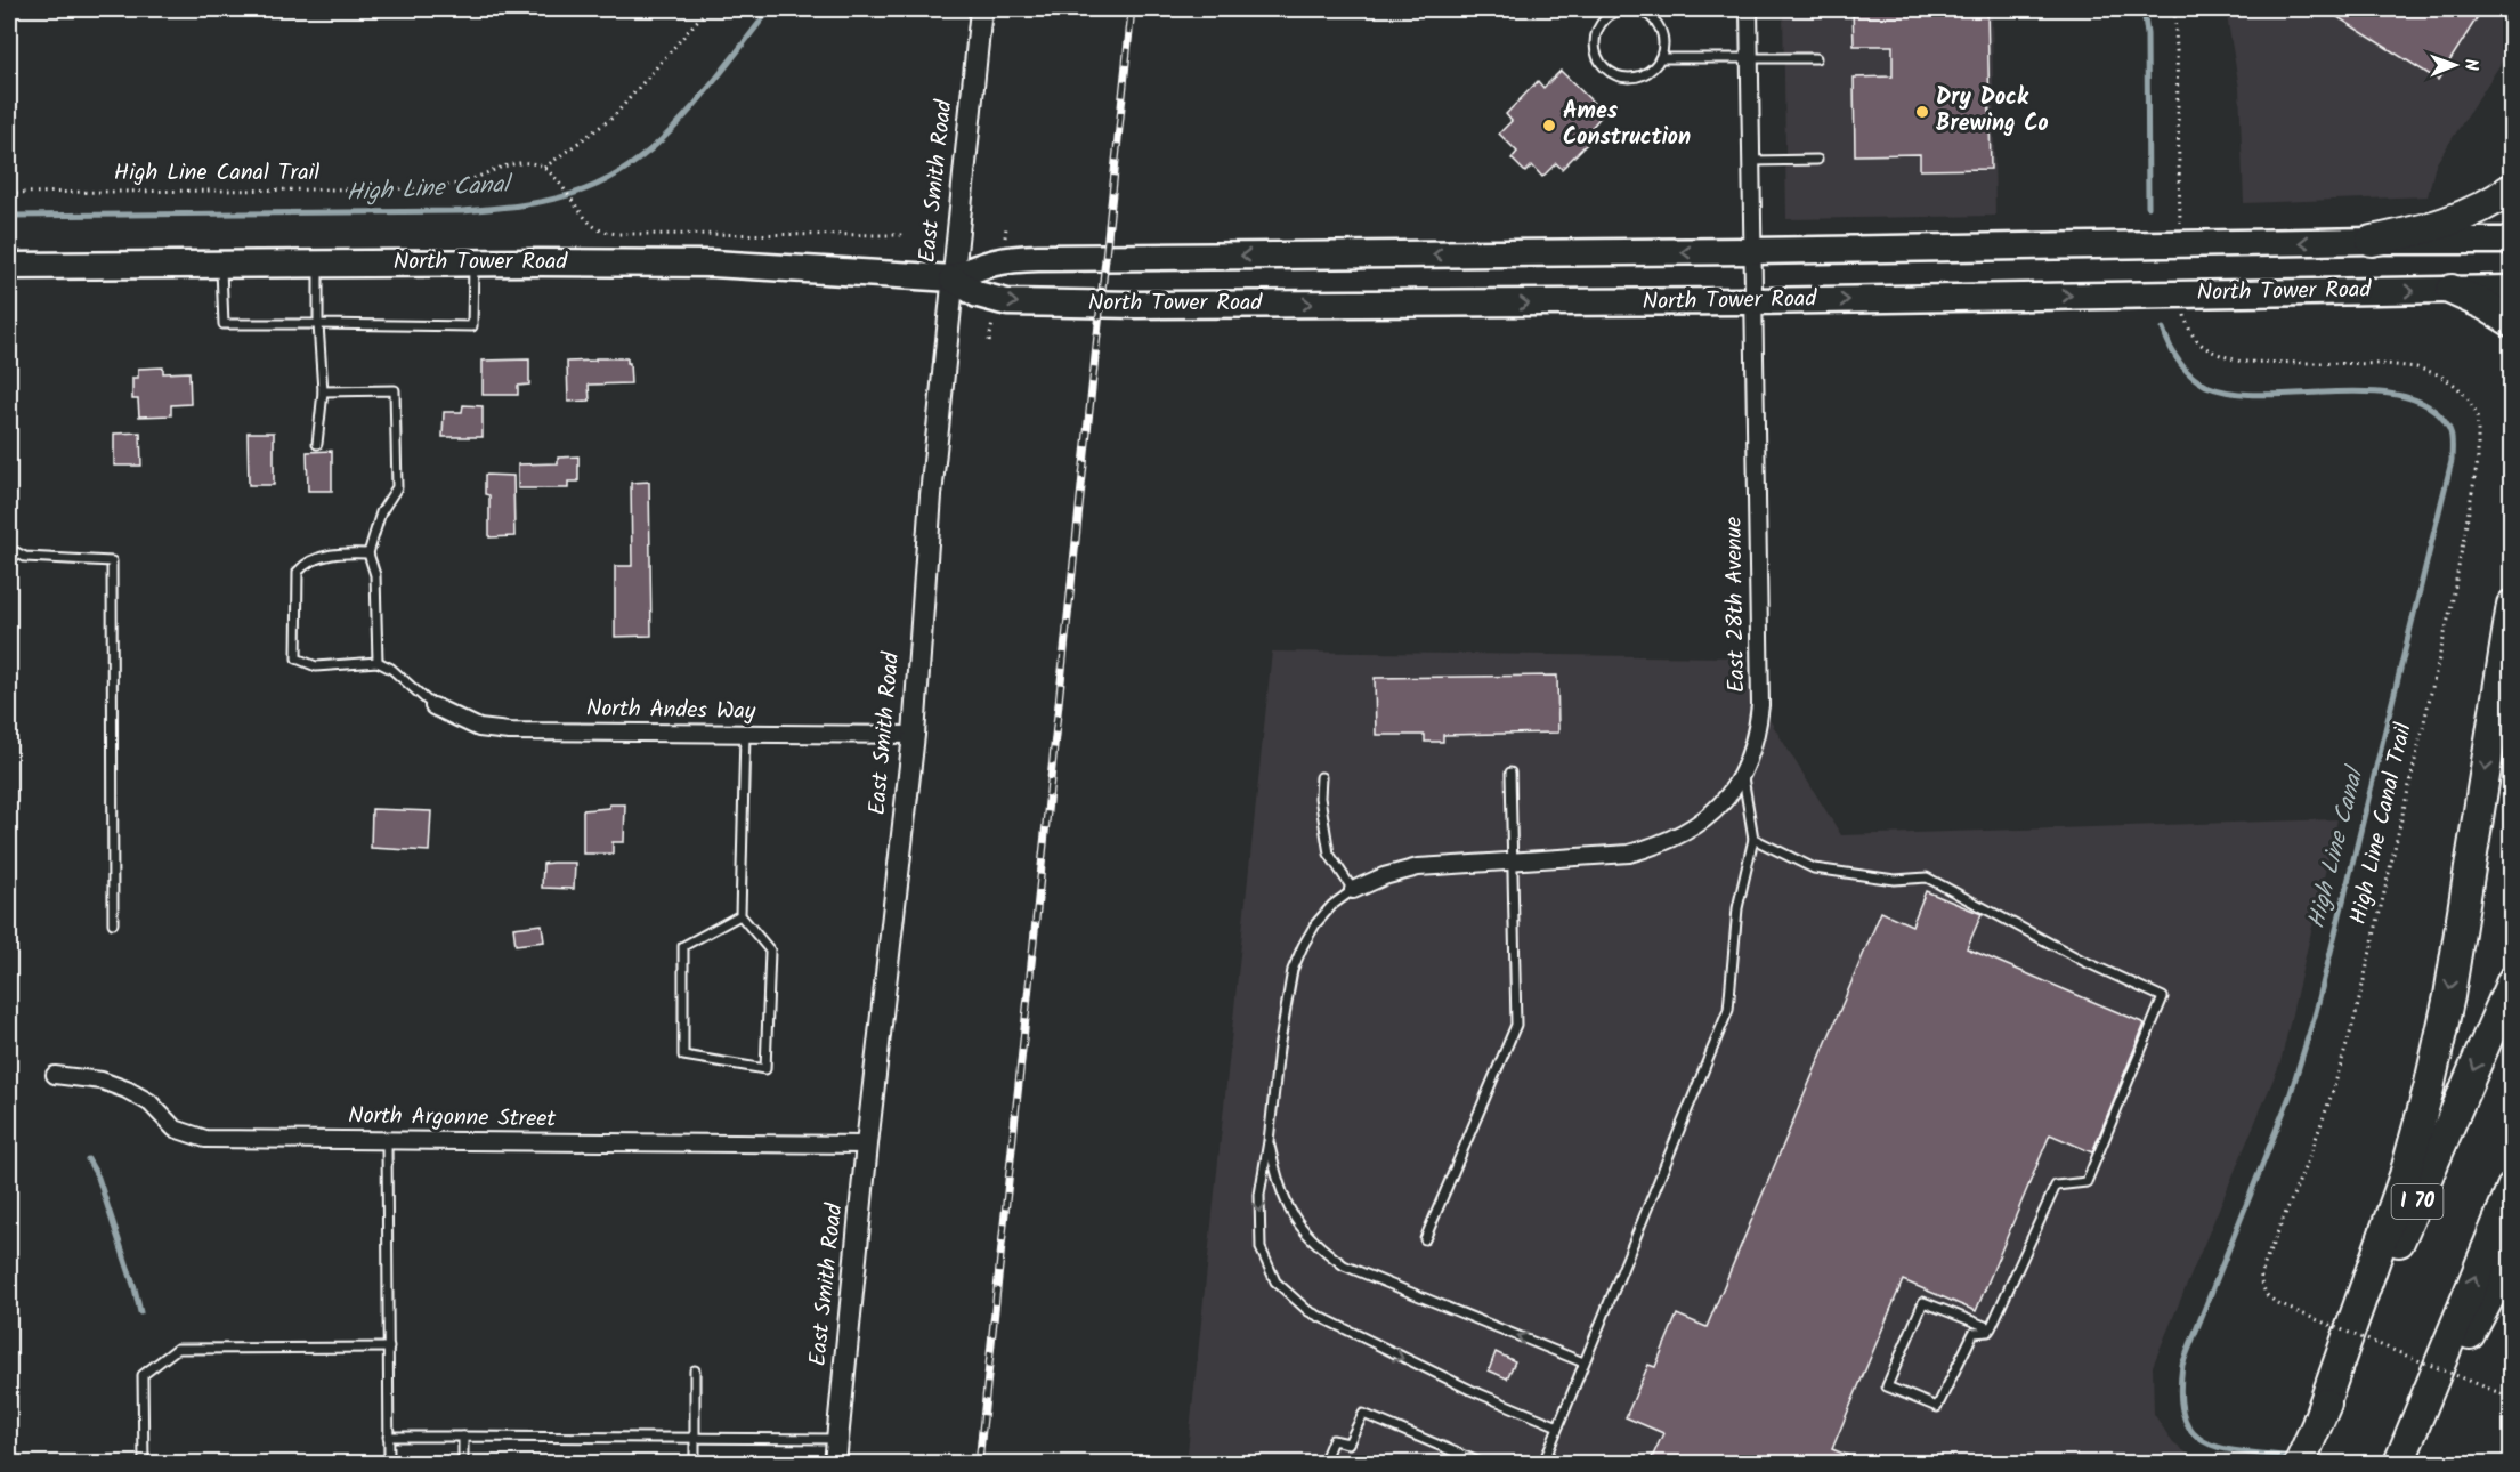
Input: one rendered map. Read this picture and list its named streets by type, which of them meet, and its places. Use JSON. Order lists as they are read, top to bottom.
{
  "streets": {
    "highway": ["I 70"],
    "main road": ["North Tower Road"],
    "street": [
      "East Smith Road",
      "East 28th Avenue",
      "North Andes Way",
      "North Argonne Street"
    ],
    "path": ["High Line Canal Trail"]
  },
  "crossings": [
    ["East Smith Road", "North Tower Road"],
    ["East Smith Road", "North Andes Way"],
    ["East Smith Road", "North Argonne Street"],
    ["North Tower Road", "East 28th Avenue"]
  ],
  "water": ["High Line Canal"],
  "places": ["Dry Dock Brewing Co", "Ames Construction"],
  "north": "right"
}
